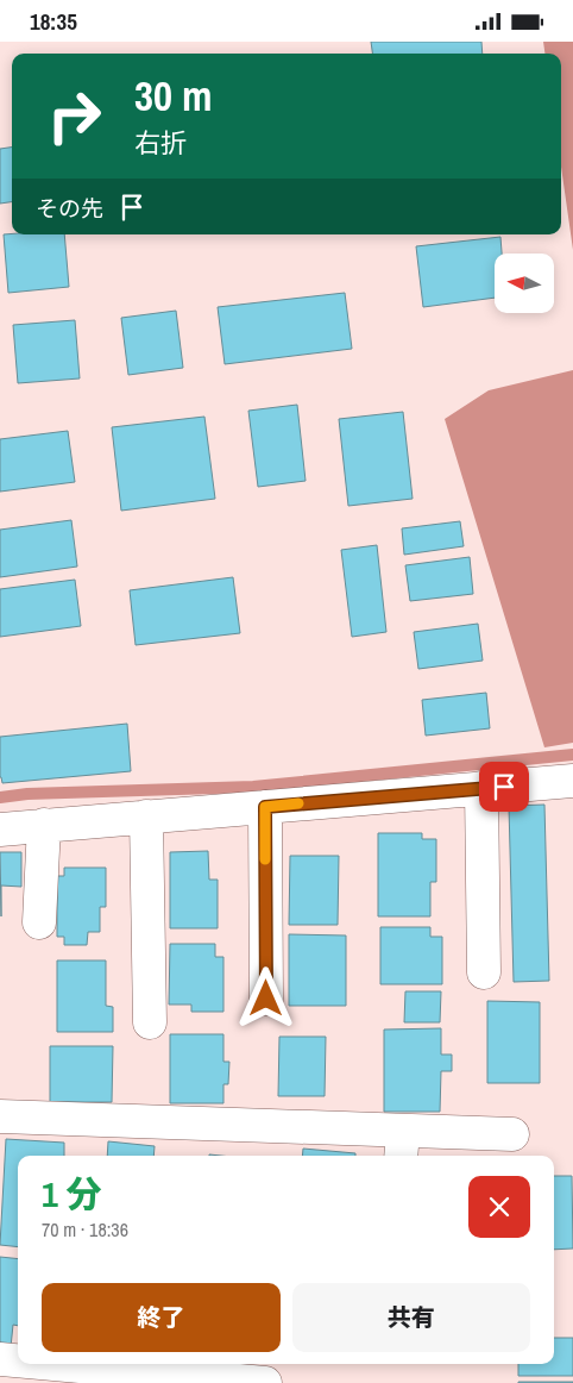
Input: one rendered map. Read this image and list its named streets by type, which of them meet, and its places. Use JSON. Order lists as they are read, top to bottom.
{
  "north": "left",
  "page": {
    "status": "18:35",
    "turn": ["30 m", "右折"],
    "then": "その先",
    "heading": ["1 分", "70 m · 18:36"],
    "buttons": ["終了", "共有"]
  }
}
